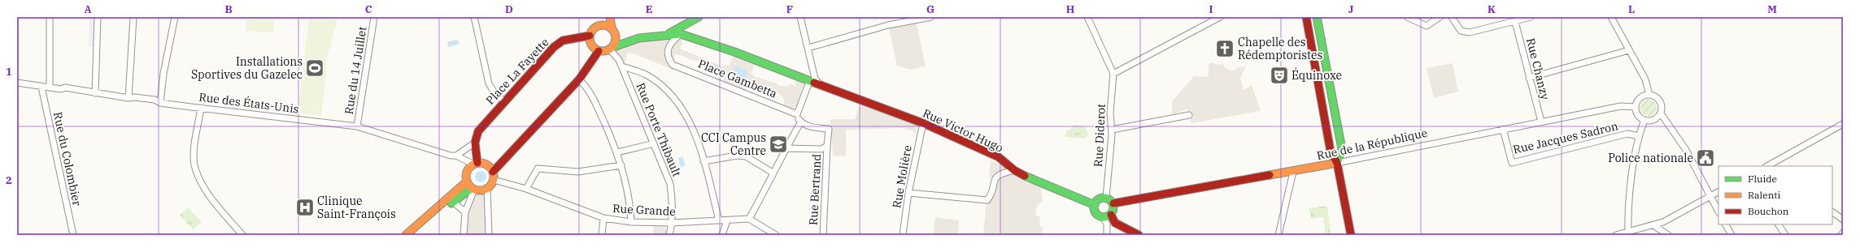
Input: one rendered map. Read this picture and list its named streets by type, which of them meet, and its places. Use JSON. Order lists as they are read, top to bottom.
{
  "streets": {
    "main road": [
      "Place La Fayette",
      "Place Gambetta",
      "Rue Victor Hugo",
      "Rue de la République"
    ],
    "street": [
      "Rue Chanzy",
      "Rue du 14 Juillet",
      "Rue des États-Unis",
      "Rue Porte Thibault",
      "Rue Diderot",
      "Rue Jacques Sadron",
      "Rue du Colombier",
      "Rue Molière",
      "Rue Bertrand",
      "Rue Grande"
    ]
  },
  "crossings": [
    ["Rue Chanzy", "Rue de la République"],
    ["Rue du 14 Juillet", "Rue des États-Unis"],
    ["Place La Fayette", "Place Gambetta"],
    ["Place La Fayette", "Rue des États-Unis"],
    ["Place La Fayette", "Rue Porte Thibault"],
    ["Place La Fayette", "Rue Grande"],
    ["Place Gambetta", "Rue Porte Thibault"],
    ["Place Gambetta", "Rue Victor Hugo"],
    ["Rue des États-Unis", "Rue du Colombier"],
    ["Rue des États-Unis", "Rue Grande"],
    ["Rue Porte Thibault", "Rue Grande"],
    ["Rue Victor Hugo", "Rue Diderot"],
    ["Rue Victor Hugo", "Rue de la République"],
    ["Rue Victor Hugo", "Rue Molière"],
    ["Rue Diderot", "Rue de la République"],
    ["Rue Jacques Sadron", "Rue de la République"]
  ],
  "places": {
    "church": ["Chapelle des Rédemptoristes"],
    "sports": ["Installations Sportives du Gazelec"],
    "theatre": ["Équinoxe"],
    "school or university": ["CCI Campus Centre"],
    "public building": ["Police nationale"],
    "hospital": ["Clinique Saint-François"]
  },
  "legend": ["Fluide", "Ralenti", "Bouchon"],
  "grid": {
    "columns": [
      "A",
      "B",
      "C",
      "D",
      "E",
      "F",
      "G",
      "H",
      "I",
      "J",
      "K",
      "L",
      "M"
    ],
    "rows": ["1", "2"]
  }
}
